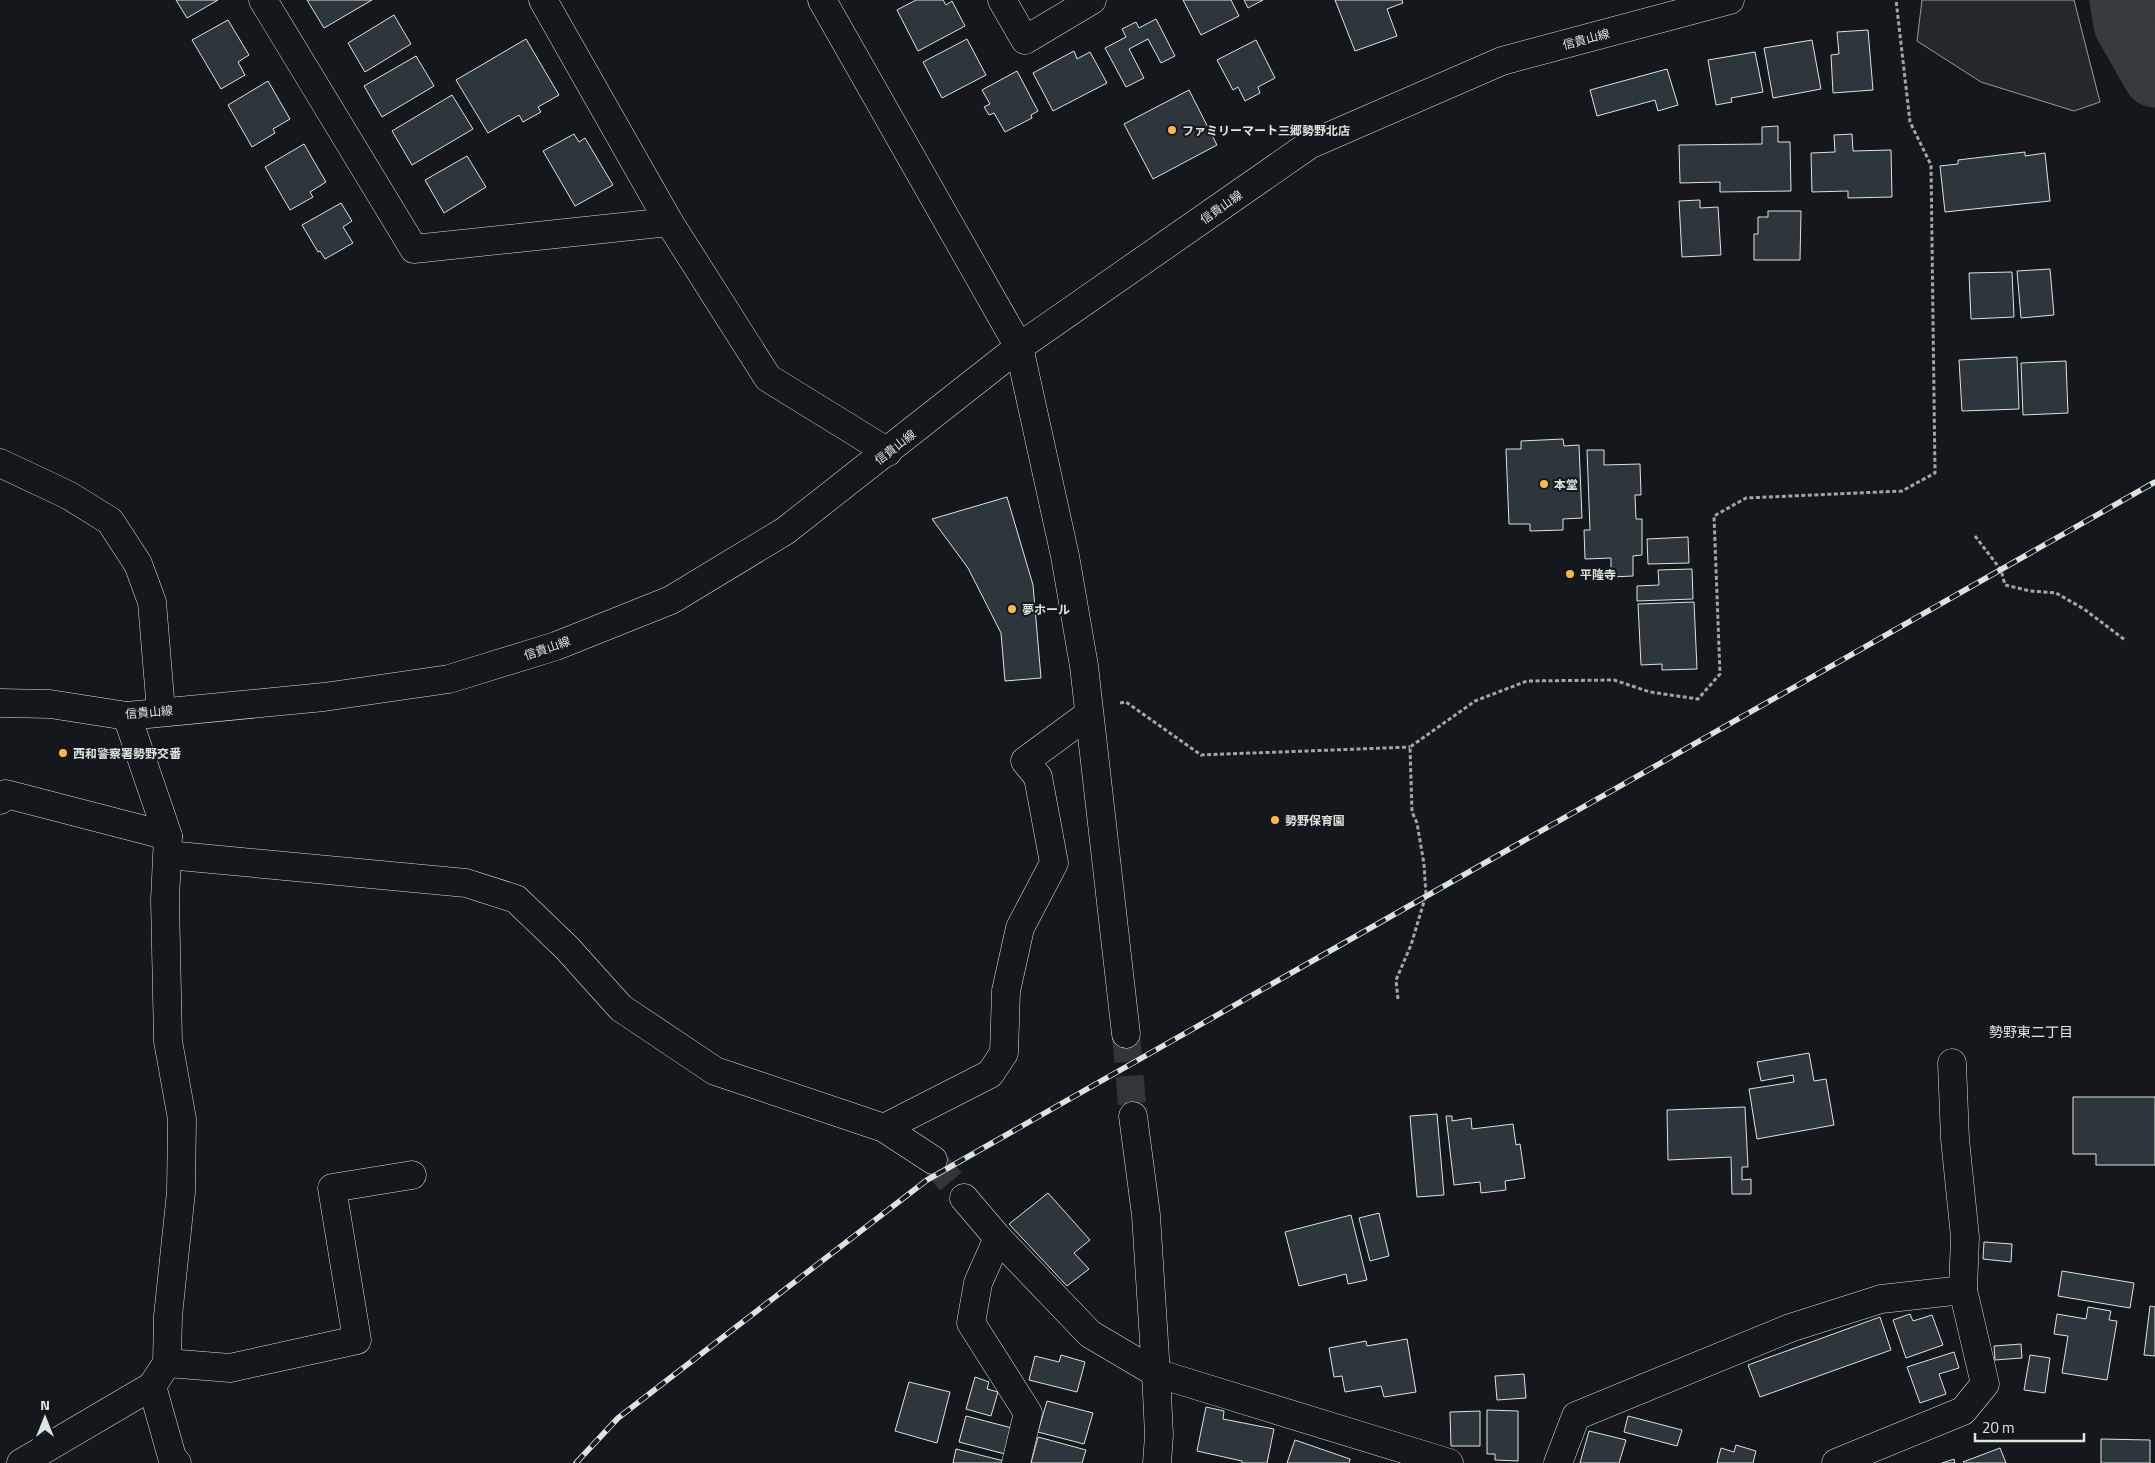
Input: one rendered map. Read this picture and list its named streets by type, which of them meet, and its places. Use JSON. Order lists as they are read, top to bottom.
{
  "streets": {
    "street": ["信貴山線"]
  },
  "districts": ["勢野東二丁目"],
  "places": [
    "ファミリーマート三郷勢野北店",
    "本堂",
    "平隆寺",
    "夢ホール",
    "西和警察署勢野交番",
    "勢野保育園"
  ],
  "scale_bar": "20 m",
  "north": "top"
}
